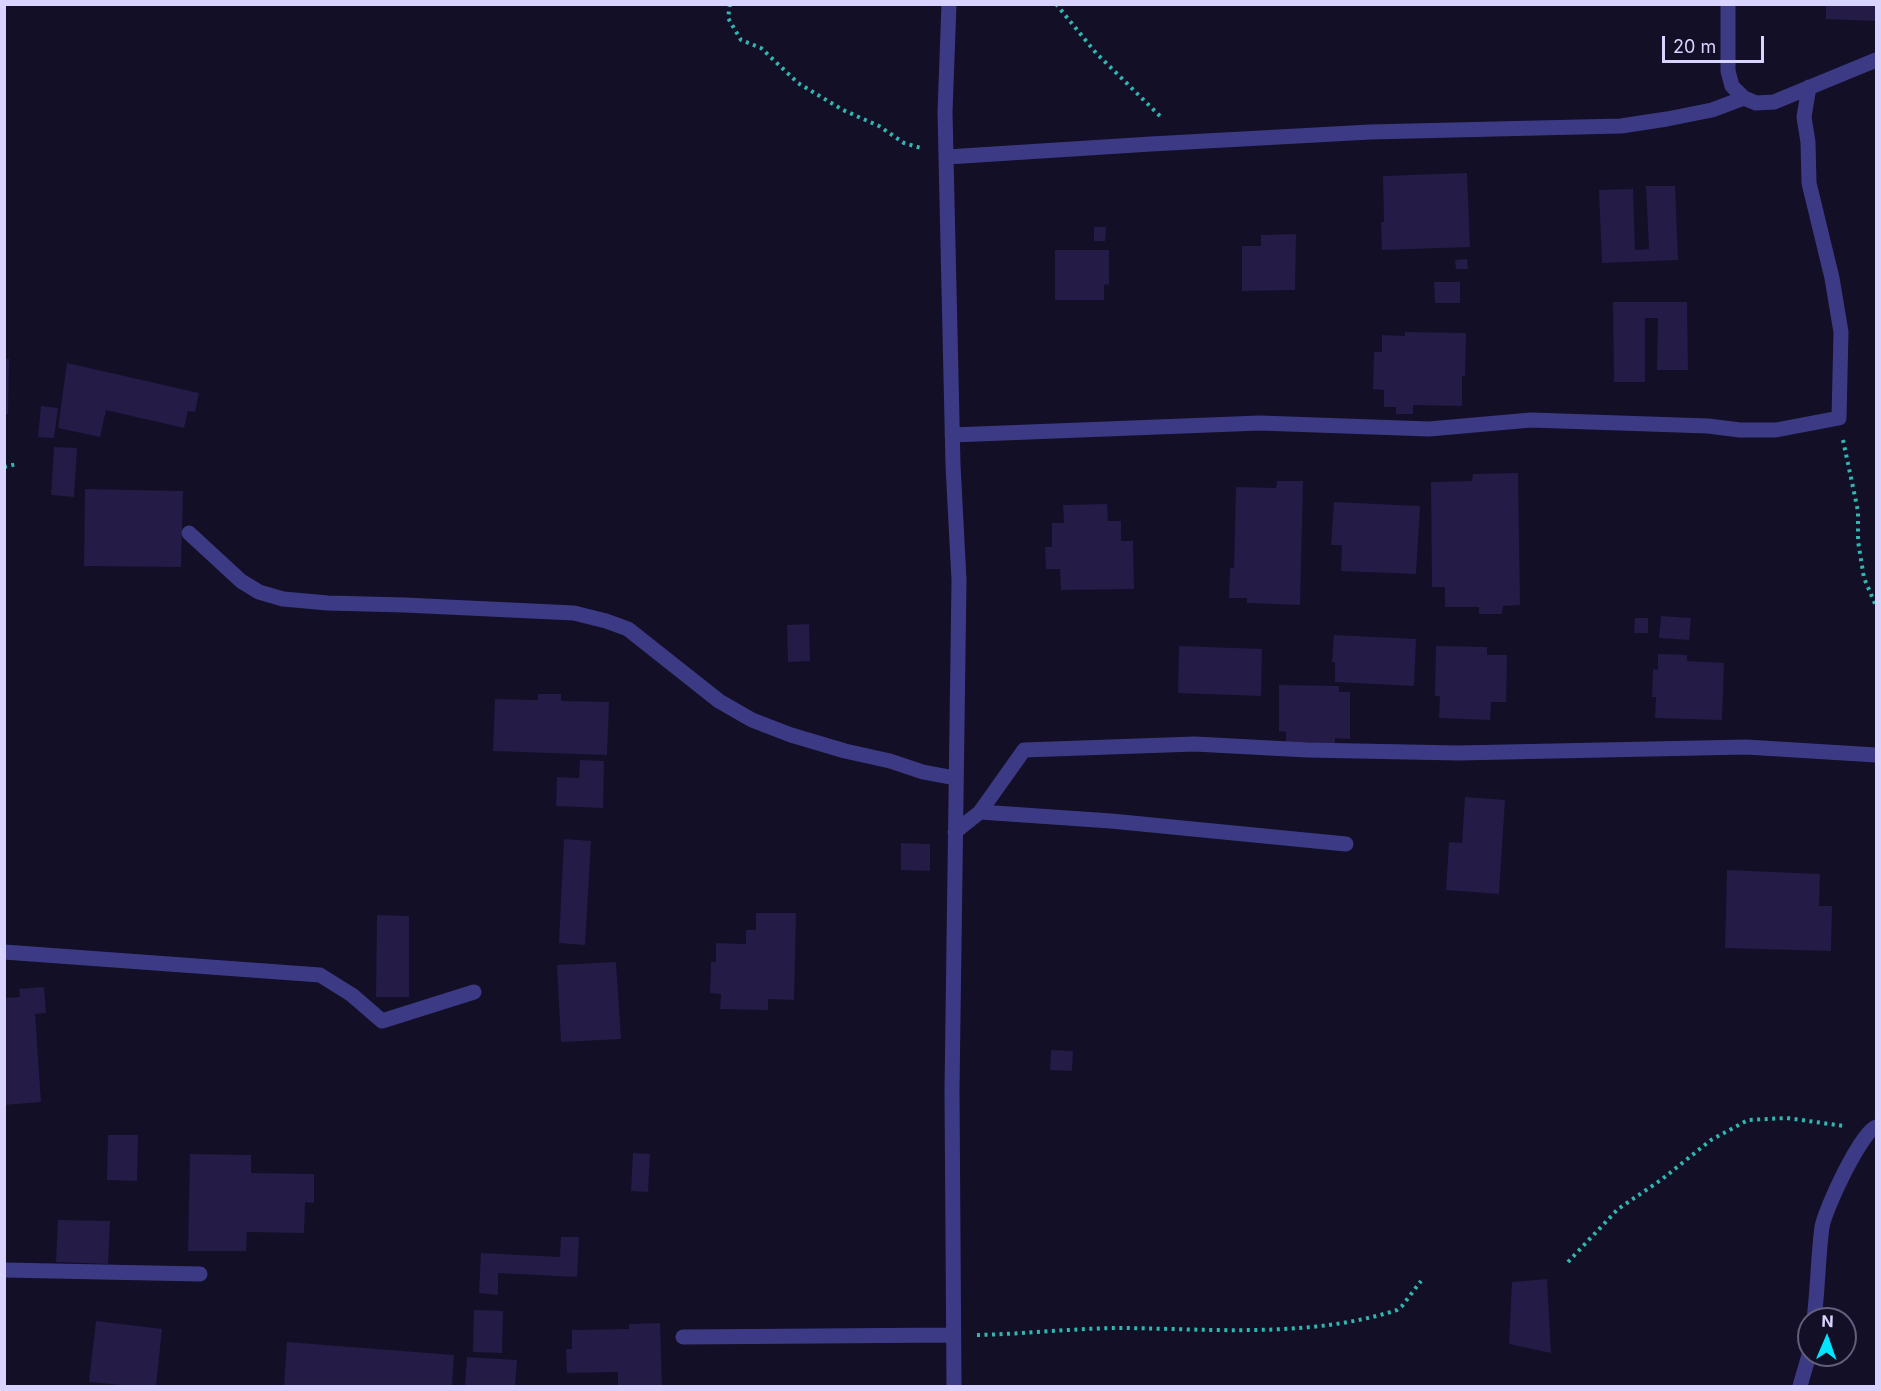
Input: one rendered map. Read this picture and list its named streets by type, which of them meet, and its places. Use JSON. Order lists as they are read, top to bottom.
{
  "scale_bar": "20 m",
  "north": "top"
}
